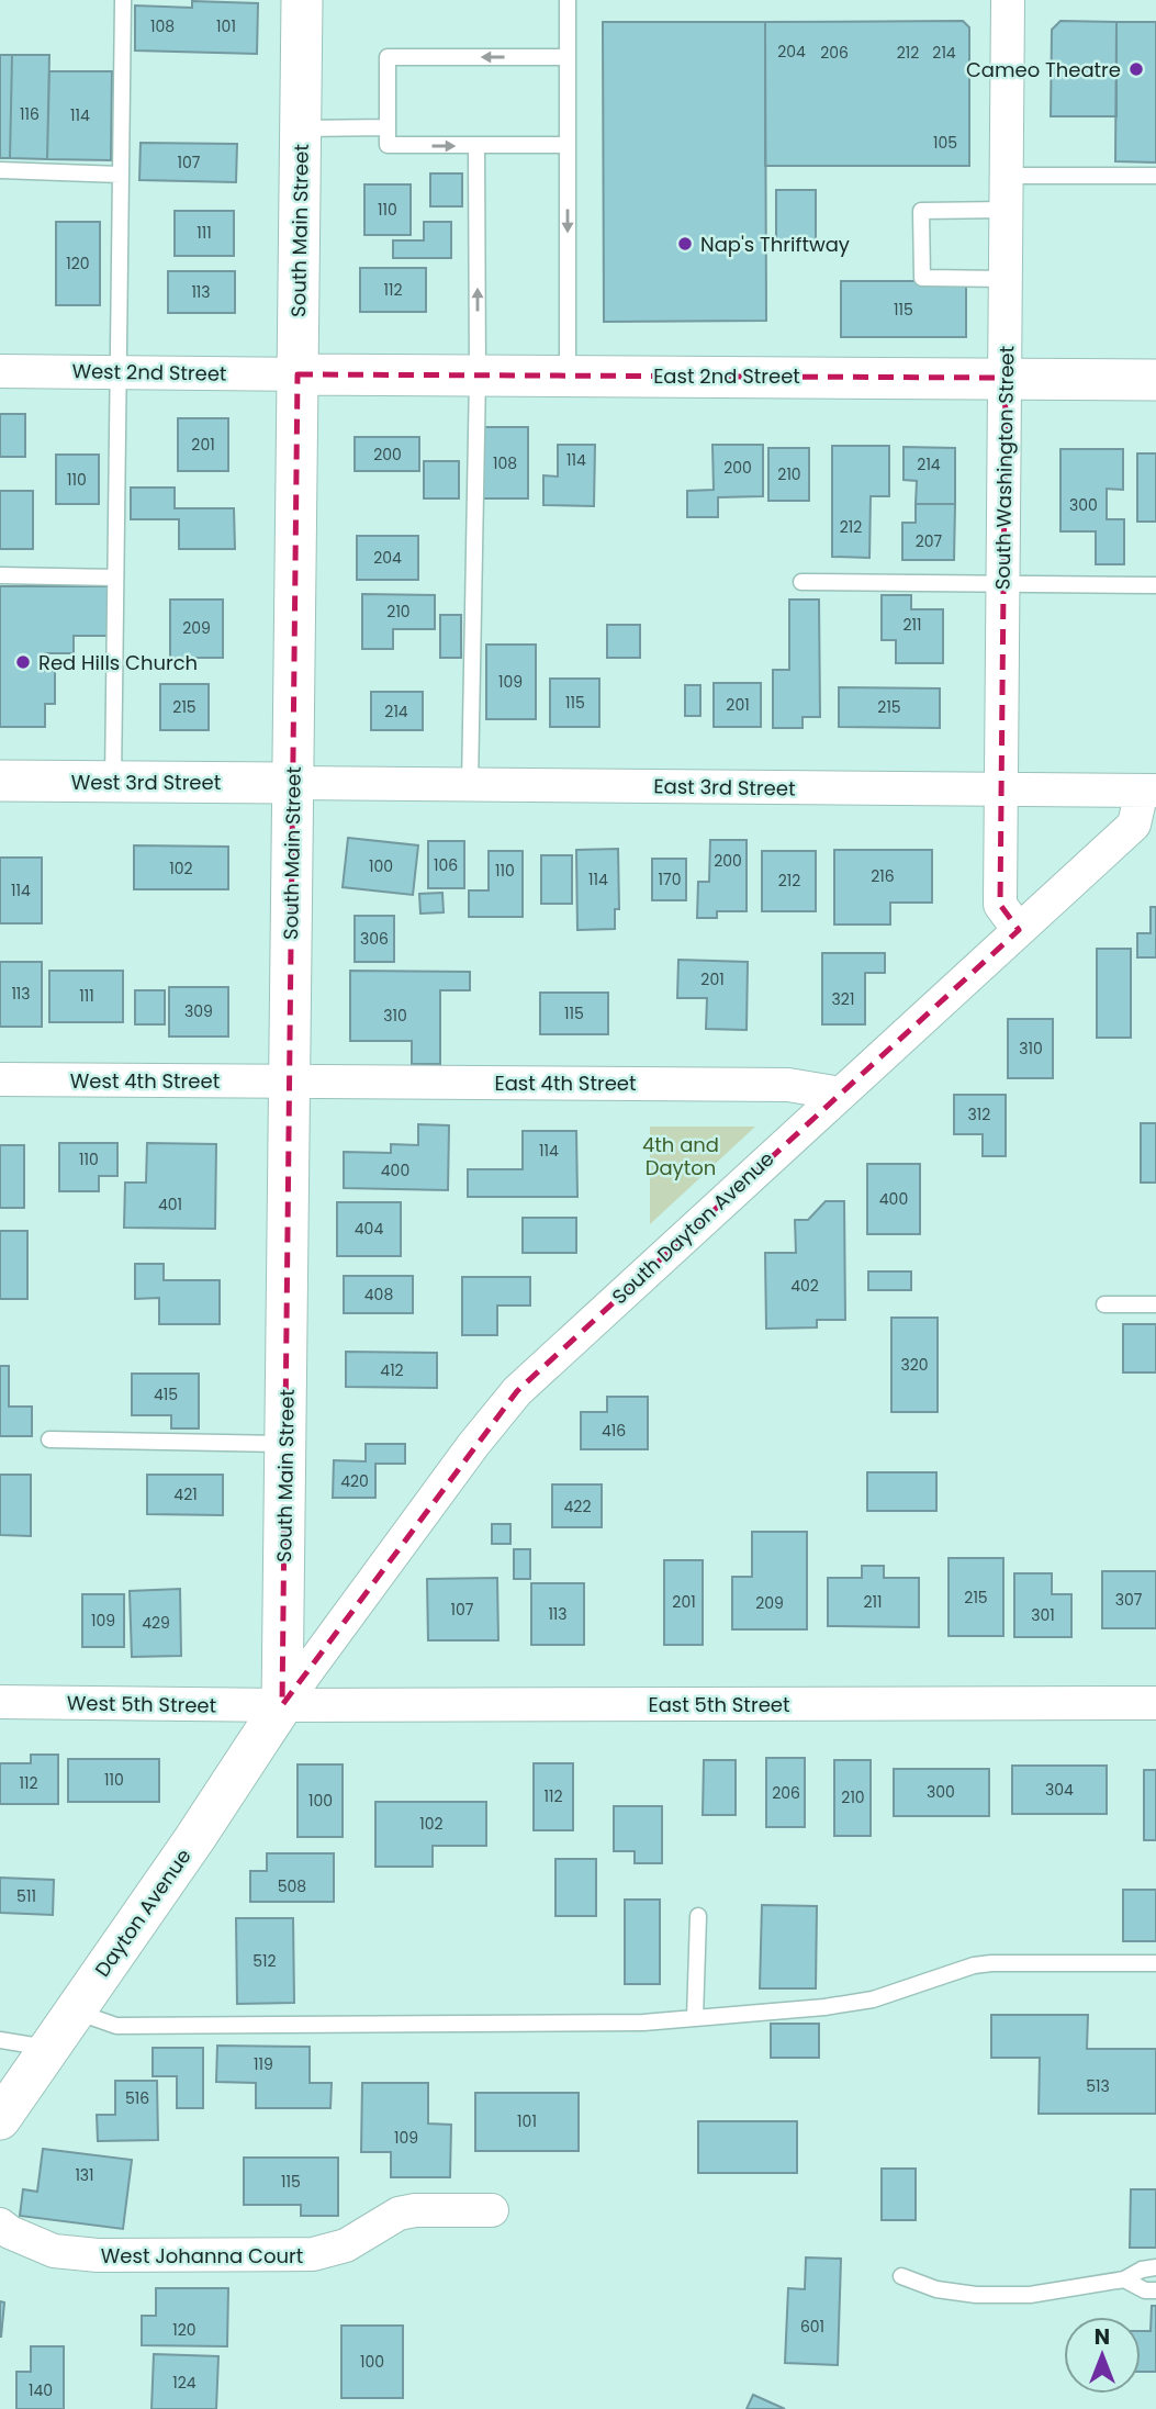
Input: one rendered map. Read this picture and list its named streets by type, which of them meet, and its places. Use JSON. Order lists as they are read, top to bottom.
{
  "streets": {
    "street": [
      "South Main Street",
      "West 2nd Street",
      "East 2nd Street",
      "South Washington Street",
      "West 3rd Street",
      "East 3rd Street",
      "West 4th Street",
      "East 4th Street",
      "South Dayton Avenue",
      "West 5th Street",
      "East 5th Street",
      "Dayton Avenue",
      "West Johanna Court"
    ]
  },
  "crossings": [
    ["South Main Street", "West 2nd Street"],
    ["South Main Street", "East 2nd Street"],
    ["South Main Street", "West 3rd Street"],
    ["South Main Street", "East 3rd Street"],
    ["South Main Street", "West 4th Street"],
    ["South Main Street", "East 4th Street"],
    ["South Main Street", "South Dayton Avenue"],
    ["South Main Street", "West 5th Street"],
    ["South Main Street", "East 5th Street"],
    ["South Main Street", "Dayton Avenue"],
    ["West 2nd Street", "East 2nd Street"],
    ["East 2nd Street", "South Washington Street"],
    ["South Washington Street", "East 3rd Street"],
    ["South Washington Street", "South Dayton Avenue"],
    ["West 3rd Street", "East 3rd Street"],
    ["East 3rd Street", "South Dayton Avenue"],
    ["West 4th Street", "East 4th Street"],
    ["East 4th Street", "South Dayton Avenue"],
    ["South Dayton Avenue", "West 5th Street"],
    ["South Dayton Avenue", "East 5th Street"],
    ["South Dayton Avenue", "Dayton Avenue"],
    ["West 5th Street", "East 5th Street"],
    ["West 5th Street", "Dayton Avenue"],
    ["East 5th Street", "Dayton Avenue"]
  ],
  "parks": ["4th and Dayton"],
  "places": ["Cameo Theatre", "Nap's Thriftway", "Red Hills Church"],
  "house_numbers": [
    "108",
    "101",
    "204",
    "206",
    "212",
    "214",
    "116",
    "114",
    "105",
    "107",
    "110",
    "111",
    "120",
    "112",
    "113",
    "115",
    "201",
    "200",
    "114",
    "108",
    "214",
    "200",
    "210",
    "110",
    "300",
    "212",
    "207",
    "204",
    "210",
    "211",
    "209",
    "109",
    "115",
    "201",
    "215",
    "215",
    "214",
    "200",
    "106",
    "100",
    "102",
    "110",
    "216",
    "114",
    "170",
    "212",
    "114",
    "306",
    "201",
    "113",
    "111",
    "321",
    "309",
    "115",
    "310",
    "310",
    "312",
    "114",
    "110",
    "400",
    "400",
    "401",
    "404",
    "402",
    "408",
    "320",
    "412",
    "415",
    "416",
    "420",
    "421",
    "422",
    "215",
    "307",
    "201",
    "211",
    "209",
    "107",
    "113",
    "301",
    "109",
    "429",
    "110",
    "112",
    "304",
    "300",
    "206",
    "112",
    "210",
    "100",
    "102",
    "508",
    "511",
    "512",
    "119",
    "513",
    "516",
    "101",
    "109",
    "131",
    "115",
    "601",
    "120",
    "100",
    "124",
    "140"
  ],
  "north": "top"
}
